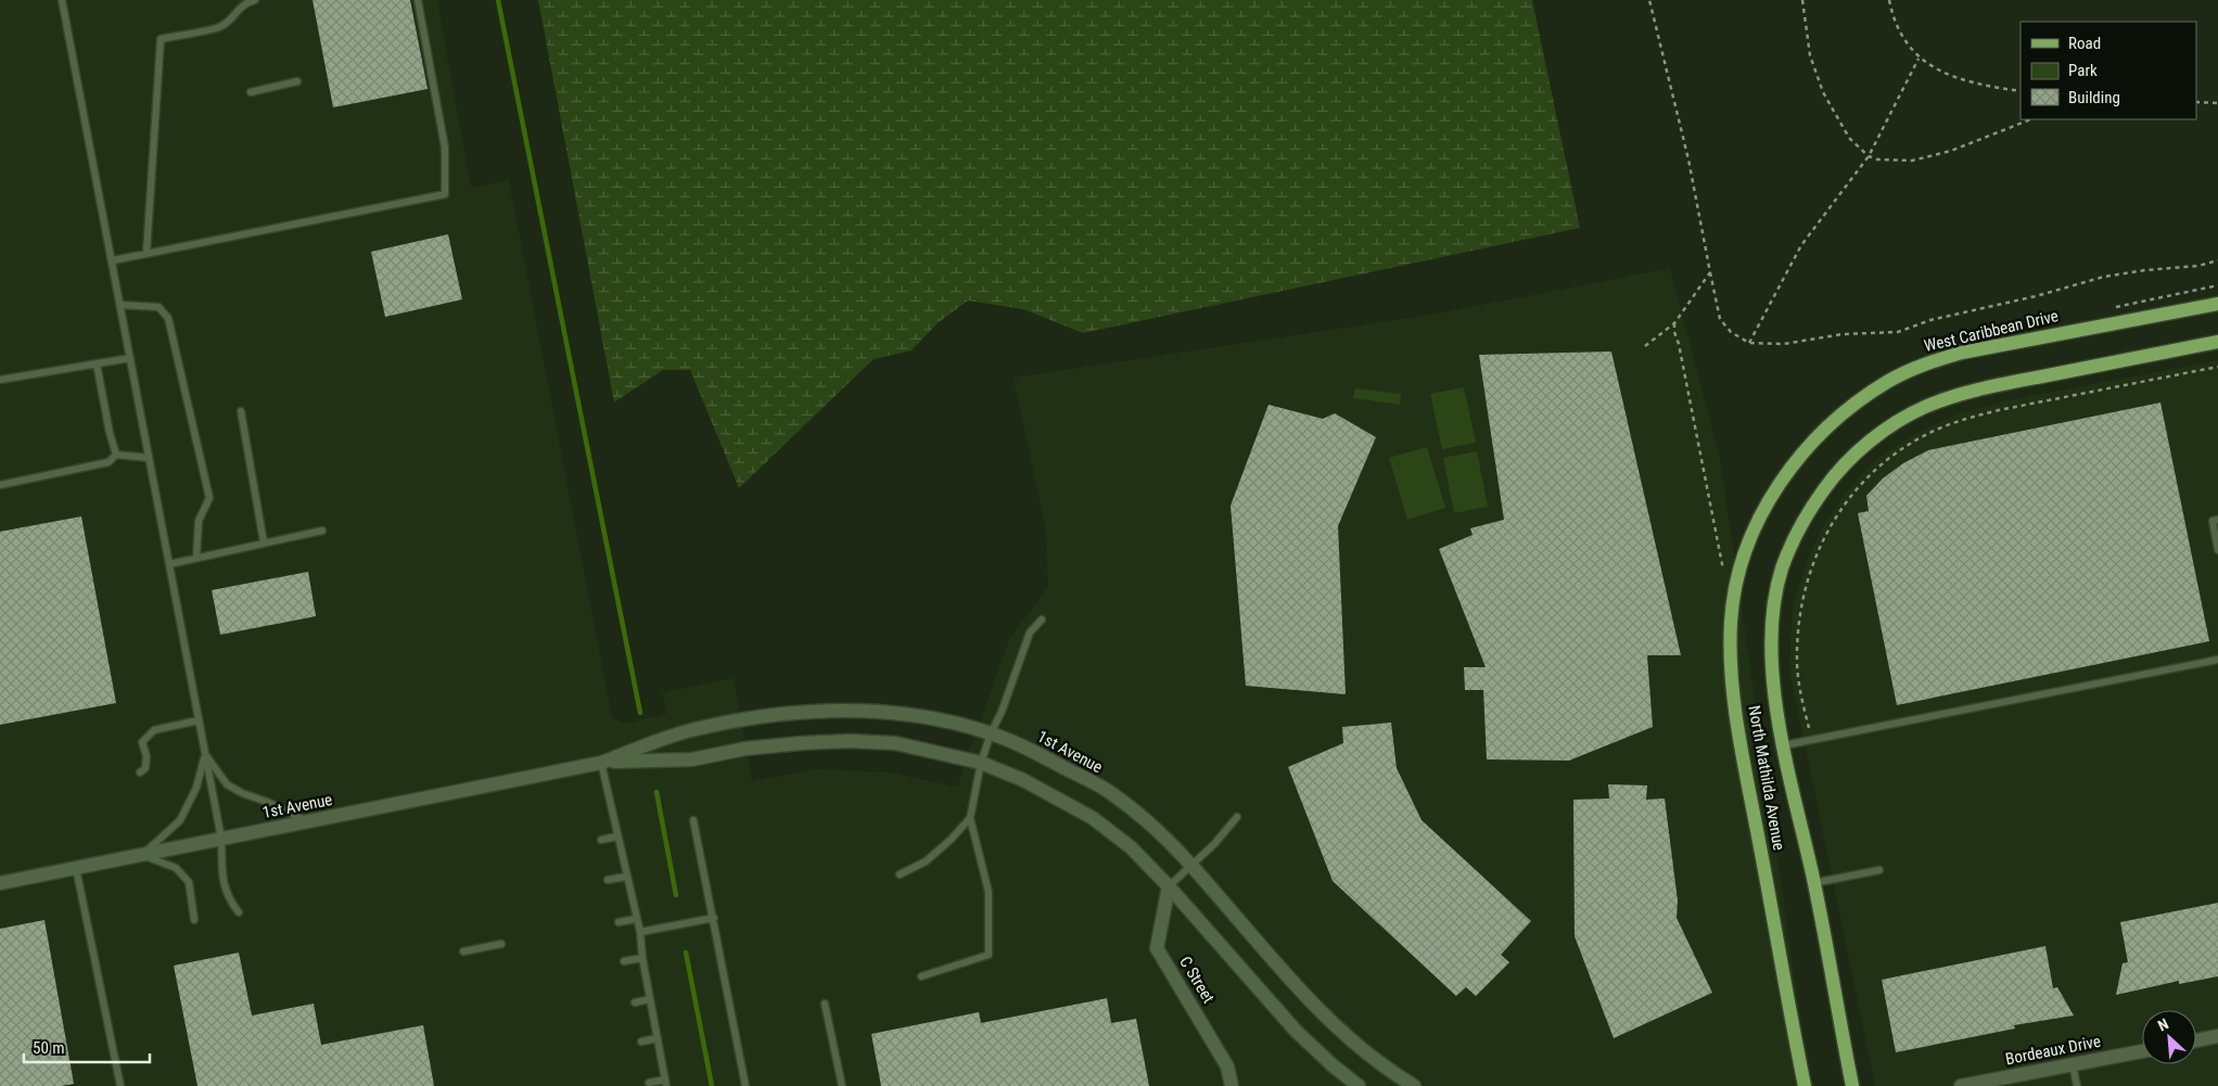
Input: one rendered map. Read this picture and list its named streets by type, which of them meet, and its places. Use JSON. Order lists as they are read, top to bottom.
{
  "streets": {
    "main road": ["West Caribbean Drive", "North Mathilda Avenue"],
    "street": ["1st Avenue", "C Street", "Bordeaux Drive"]
  },
  "crossings": [
    ["West Caribbean Drive", "North Mathilda Avenue"],
    ["1st Avenue", "C Street"]
  ],
  "legend": ["Road", "Park", "Building"],
  "scale_bar": "50 m",
  "north": "top left"
}
